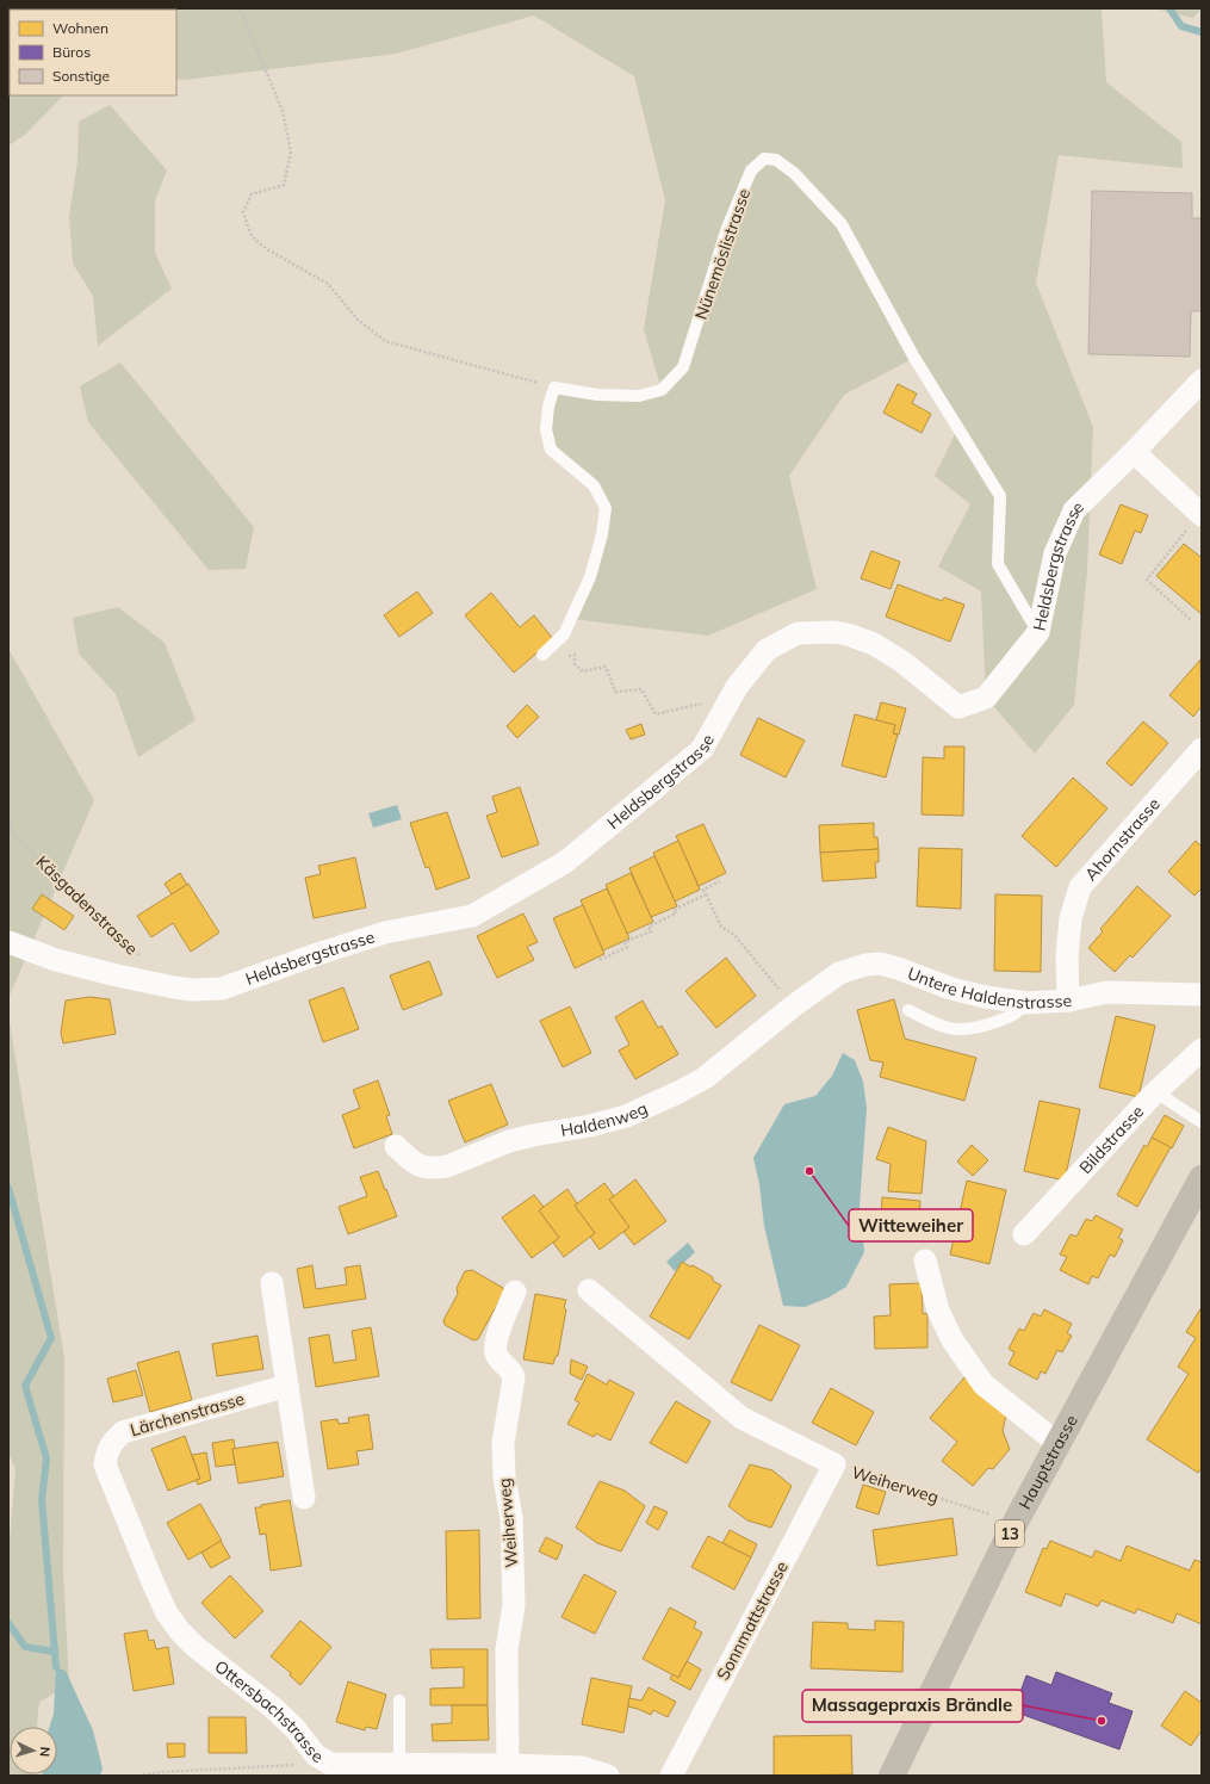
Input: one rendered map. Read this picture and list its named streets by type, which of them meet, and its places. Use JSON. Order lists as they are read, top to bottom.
{
  "streets": {
    "main road": ["Hauptstrasse", "13"],
    "street": [
      "Heldsbergstrasse",
      "Ahornstrasse",
      "Untere Haldenstrasse",
      "Haldenweg",
      "Bildstrasse",
      "Lärchenstrasse",
      "Weiherweg",
      "Sonnmattstrasse",
      "Ottersbachstrasse"
    ],
    "lane": ["Nünemöslistrasse"],
    "path": ["Käsgadenstrasse"]
  },
  "crossings": [
    ["Nünemöslistrasse", "Heldsbergstrasse"],
    ["Ahornstrasse", "Untere Haldenstrasse"],
    ["Untere Haldenstrasse", "Haldenweg"],
    ["Lärchenstrasse", "Ottersbachstrasse"],
    ["Weiherweg", "Sonnmattstrasse"],
    ["Weiherweg", "Ottersbachstrasse"]
  ],
  "places": ["Witteweiher", "Massagepraxis Brändle"],
  "legend": ["Wohnen", "Büros", "Sonstige"],
  "north": "right"
}
